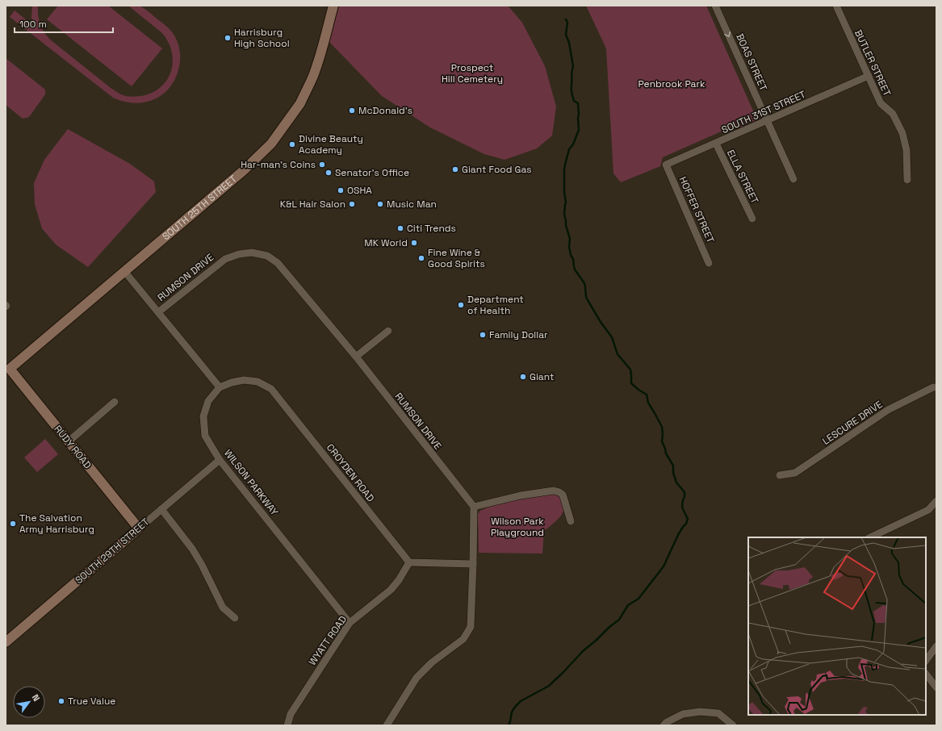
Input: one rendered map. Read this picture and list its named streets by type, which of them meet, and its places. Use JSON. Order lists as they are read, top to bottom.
{
  "streets": {
    "street": [
      "BOAS STREET",
      "BUTLER STREET",
      "SOUTH 31ST STREET",
      "ELLA STREET",
      "SOUTH 25TH STREET",
      "HOFFER STREET",
      "RUMSON DRIVE",
      "LESCURE DRIVE",
      "RUDY ROAD",
      "CROYDEN ROAD",
      "WILSON PARKWAY",
      "SOUTH 29TH STREET",
      "WYATT ROAD"
    ]
  },
  "crossings": [
    ["BOAS STREET", "SOUTH 31ST STREET"],
    ["BUTLER STREET", "SOUTH 31ST STREET"],
    ["SOUTH 31ST STREET", "ELLA STREET"],
    ["SOUTH 31ST STREET", "HOFFER STREET"],
    ["SOUTH 25TH STREET", "RUDY ROAD"],
    ["RUDY ROAD", "SOUTH 29TH STREET"],
    ["CROYDEN ROAD", "WILSON PARKWAY"],
    ["CROYDEN ROAD", "WYATT ROAD"],
    ["WILSON PARKWAY", "SOUTH 29TH STREET"],
    ["WILSON PARKWAY", "WYATT ROAD"]
  ],
  "one_way": ["BOAS STREET"],
  "parks": ["Prospect Hill Cemetery", "Penbrook Park", "Wilson Park Playground"],
  "places": [
    "Harrisburg High School",
    "McDonald's",
    "Divine Beauty Academy",
    "Har-man's Coins",
    "Giant Food Gas",
    "Senator's Office",
    "OSHA",
    "K&L Hair Salon",
    "Music Man",
    "Citi Trends",
    "MK World",
    "Fine Wine & Good Spirits",
    "Department of Health",
    "Family Dollar",
    "Giant",
    "The Salvation Army Harrisburg",
    "True Value"
  ],
  "scale_bar": "100 m",
  "north": "top right"
}
